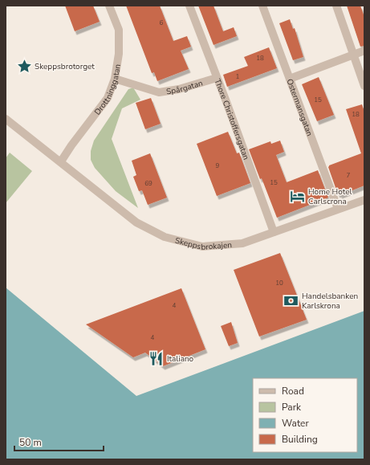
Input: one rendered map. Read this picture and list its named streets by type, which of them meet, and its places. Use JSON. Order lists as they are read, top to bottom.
{
  "streets": {
    "street": [
      "Spårgatan",
      "Drottninggatan",
      "Ostermansgatan",
      "Thore Christoffersgatan",
      "Skeppsbrokajen"
    ]
  },
  "crossings": [
    ["Spårgatan", "Drottninggatan"],
    ["Spårgatan", "Thore Christoffersgatan"],
    ["Drottninggatan", "Skeppsbrokajen"],
    ["Ostermansgatan", "Skeppsbrokajen"],
    ["Thore Christoffersgatan", "Skeppsbrokajen"]
  ],
  "places": {
    "place": ["Skeppsbrotorget"],
    "hotel": ["Home Hotel Carlscrona"],
    "bank": ["Handelsbanken Karlskrona"],
    "restaurant": ["Italiano"]
  },
  "house_numbers": [
    "6",
    "18",
    "1",
    "15",
    "18",
    "9",
    "7",
    "15",
    "69",
    "10",
    "4",
    "4"
  ],
  "legend": [
    "Road",
    "Park",
    "Water",
    "Building"
  ],
  "scale_bar": "50 m"
}
